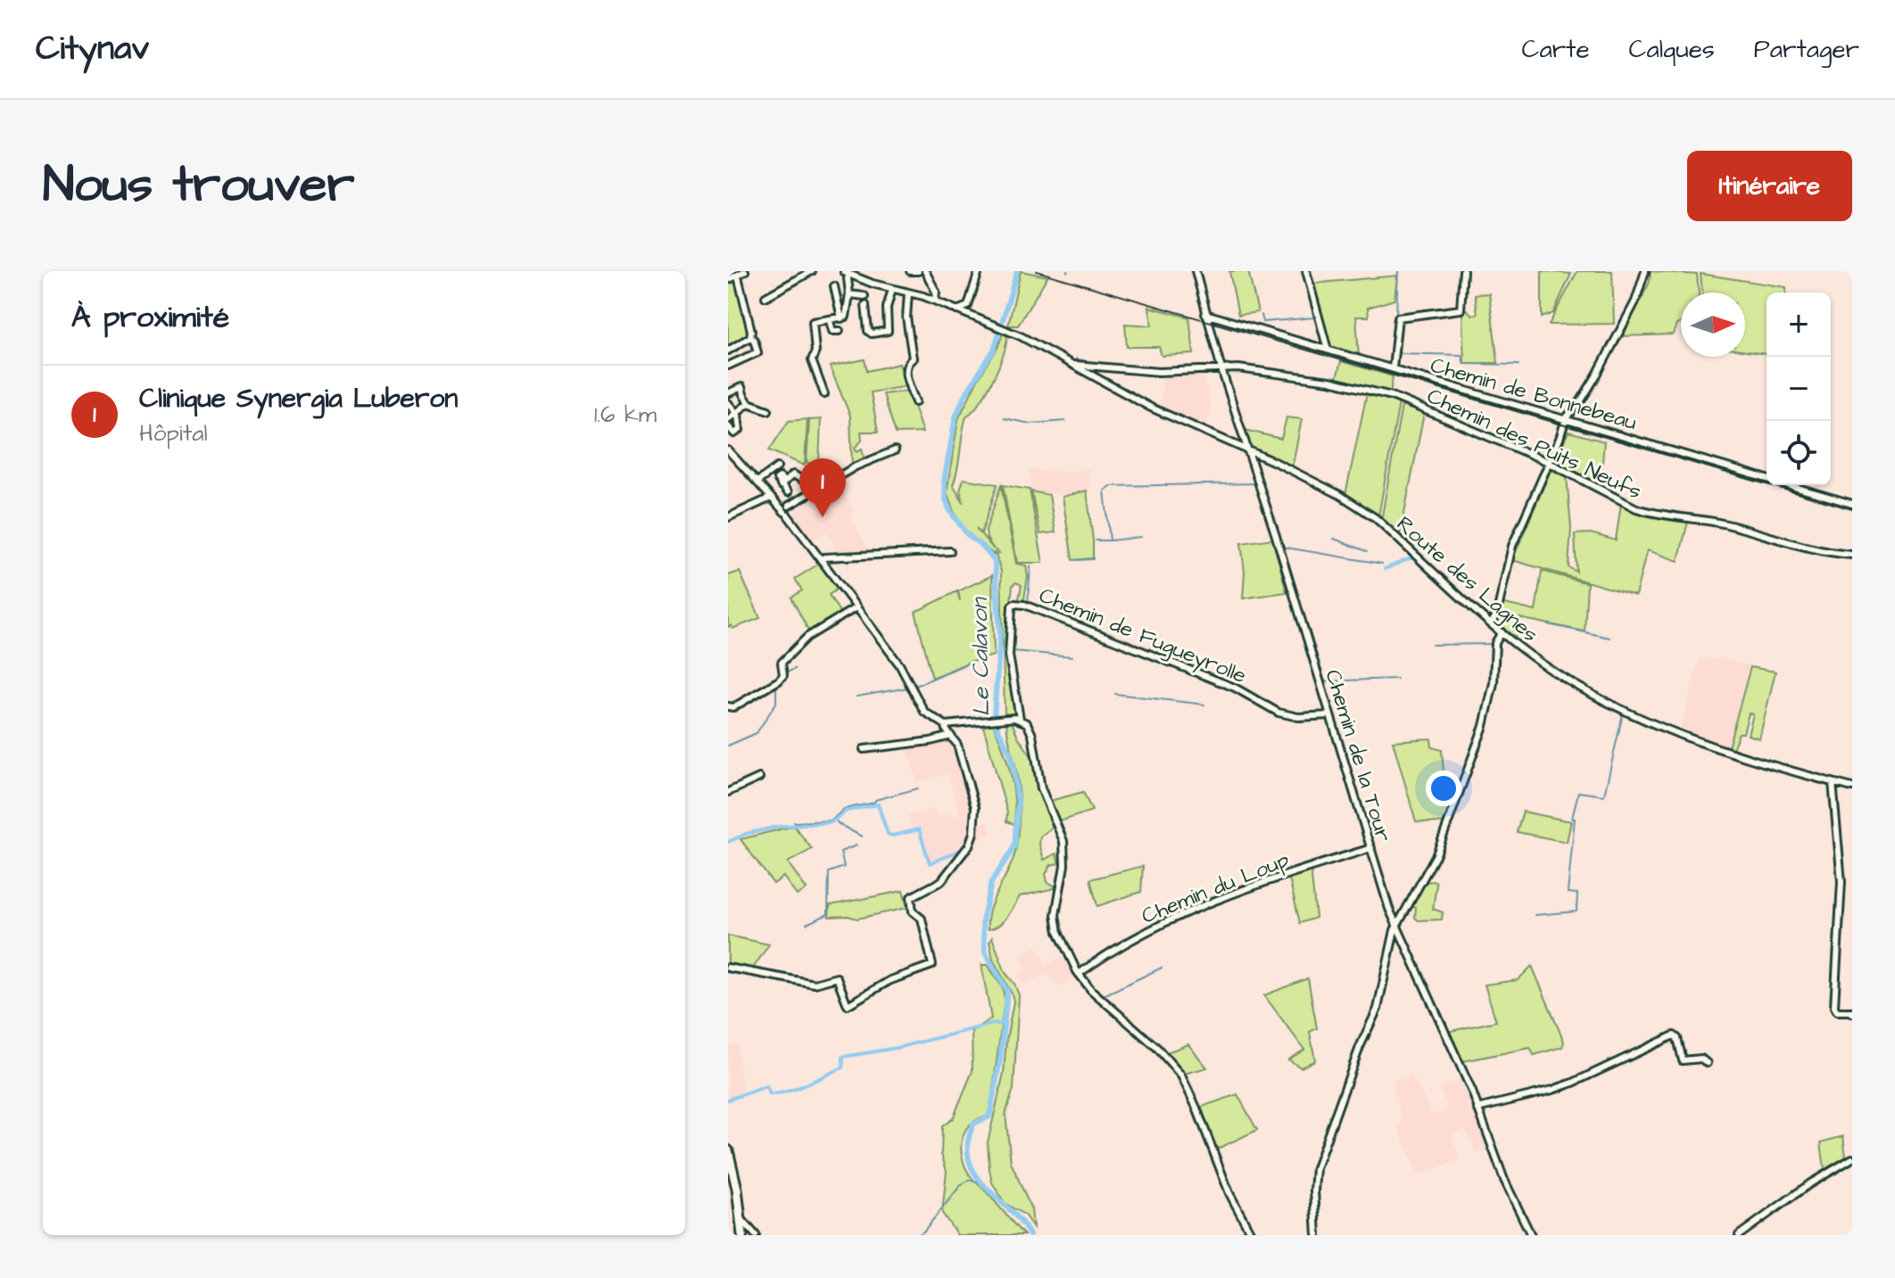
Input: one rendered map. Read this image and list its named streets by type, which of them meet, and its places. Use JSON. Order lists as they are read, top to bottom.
{
  "streets": {
    "street": [
      "Chemin de Bonnebeau",
      "Chemin des Puits Neufs",
      "Route des Lagnes",
      "Chemin de Fugueyrolle",
      "Chemin de la Tour",
      "Chemin du Loup"
    ]
  },
  "crossings": [
    ["Chemin de Bonnebeau", "Chemin de la Tour"],
    ["Chemin des Puits Neufs", "Route des Lagnes"],
    ["Chemin des Puits Neufs", "Chemin de la Tour"],
    ["Route des Lagnes", "Chemin de la Tour"],
    ["Chemin de Fugueyrolle", "Chemin de la Tour"],
    ["Chemin de la Tour", "Chemin du Loup"]
  ],
  "water": ["Le Calavon"],
  "north": "right",
  "page": {
    "header": "Citynav",
    "nav": ["Carte", "Calques", "Partager"],
    "title": "Nous trouver",
    "buttons": "Itinéraire",
    "heading": "À proximité",
    "map_buttons": ["+", "−"],
    "list": [
      {
        "mark": "1",
        "name": "Clinique Synergia Luberon",
        "note": "Hôpital",
        "value": "1.6 km"
      }
    ],
    "pins": "1"
  }
}
